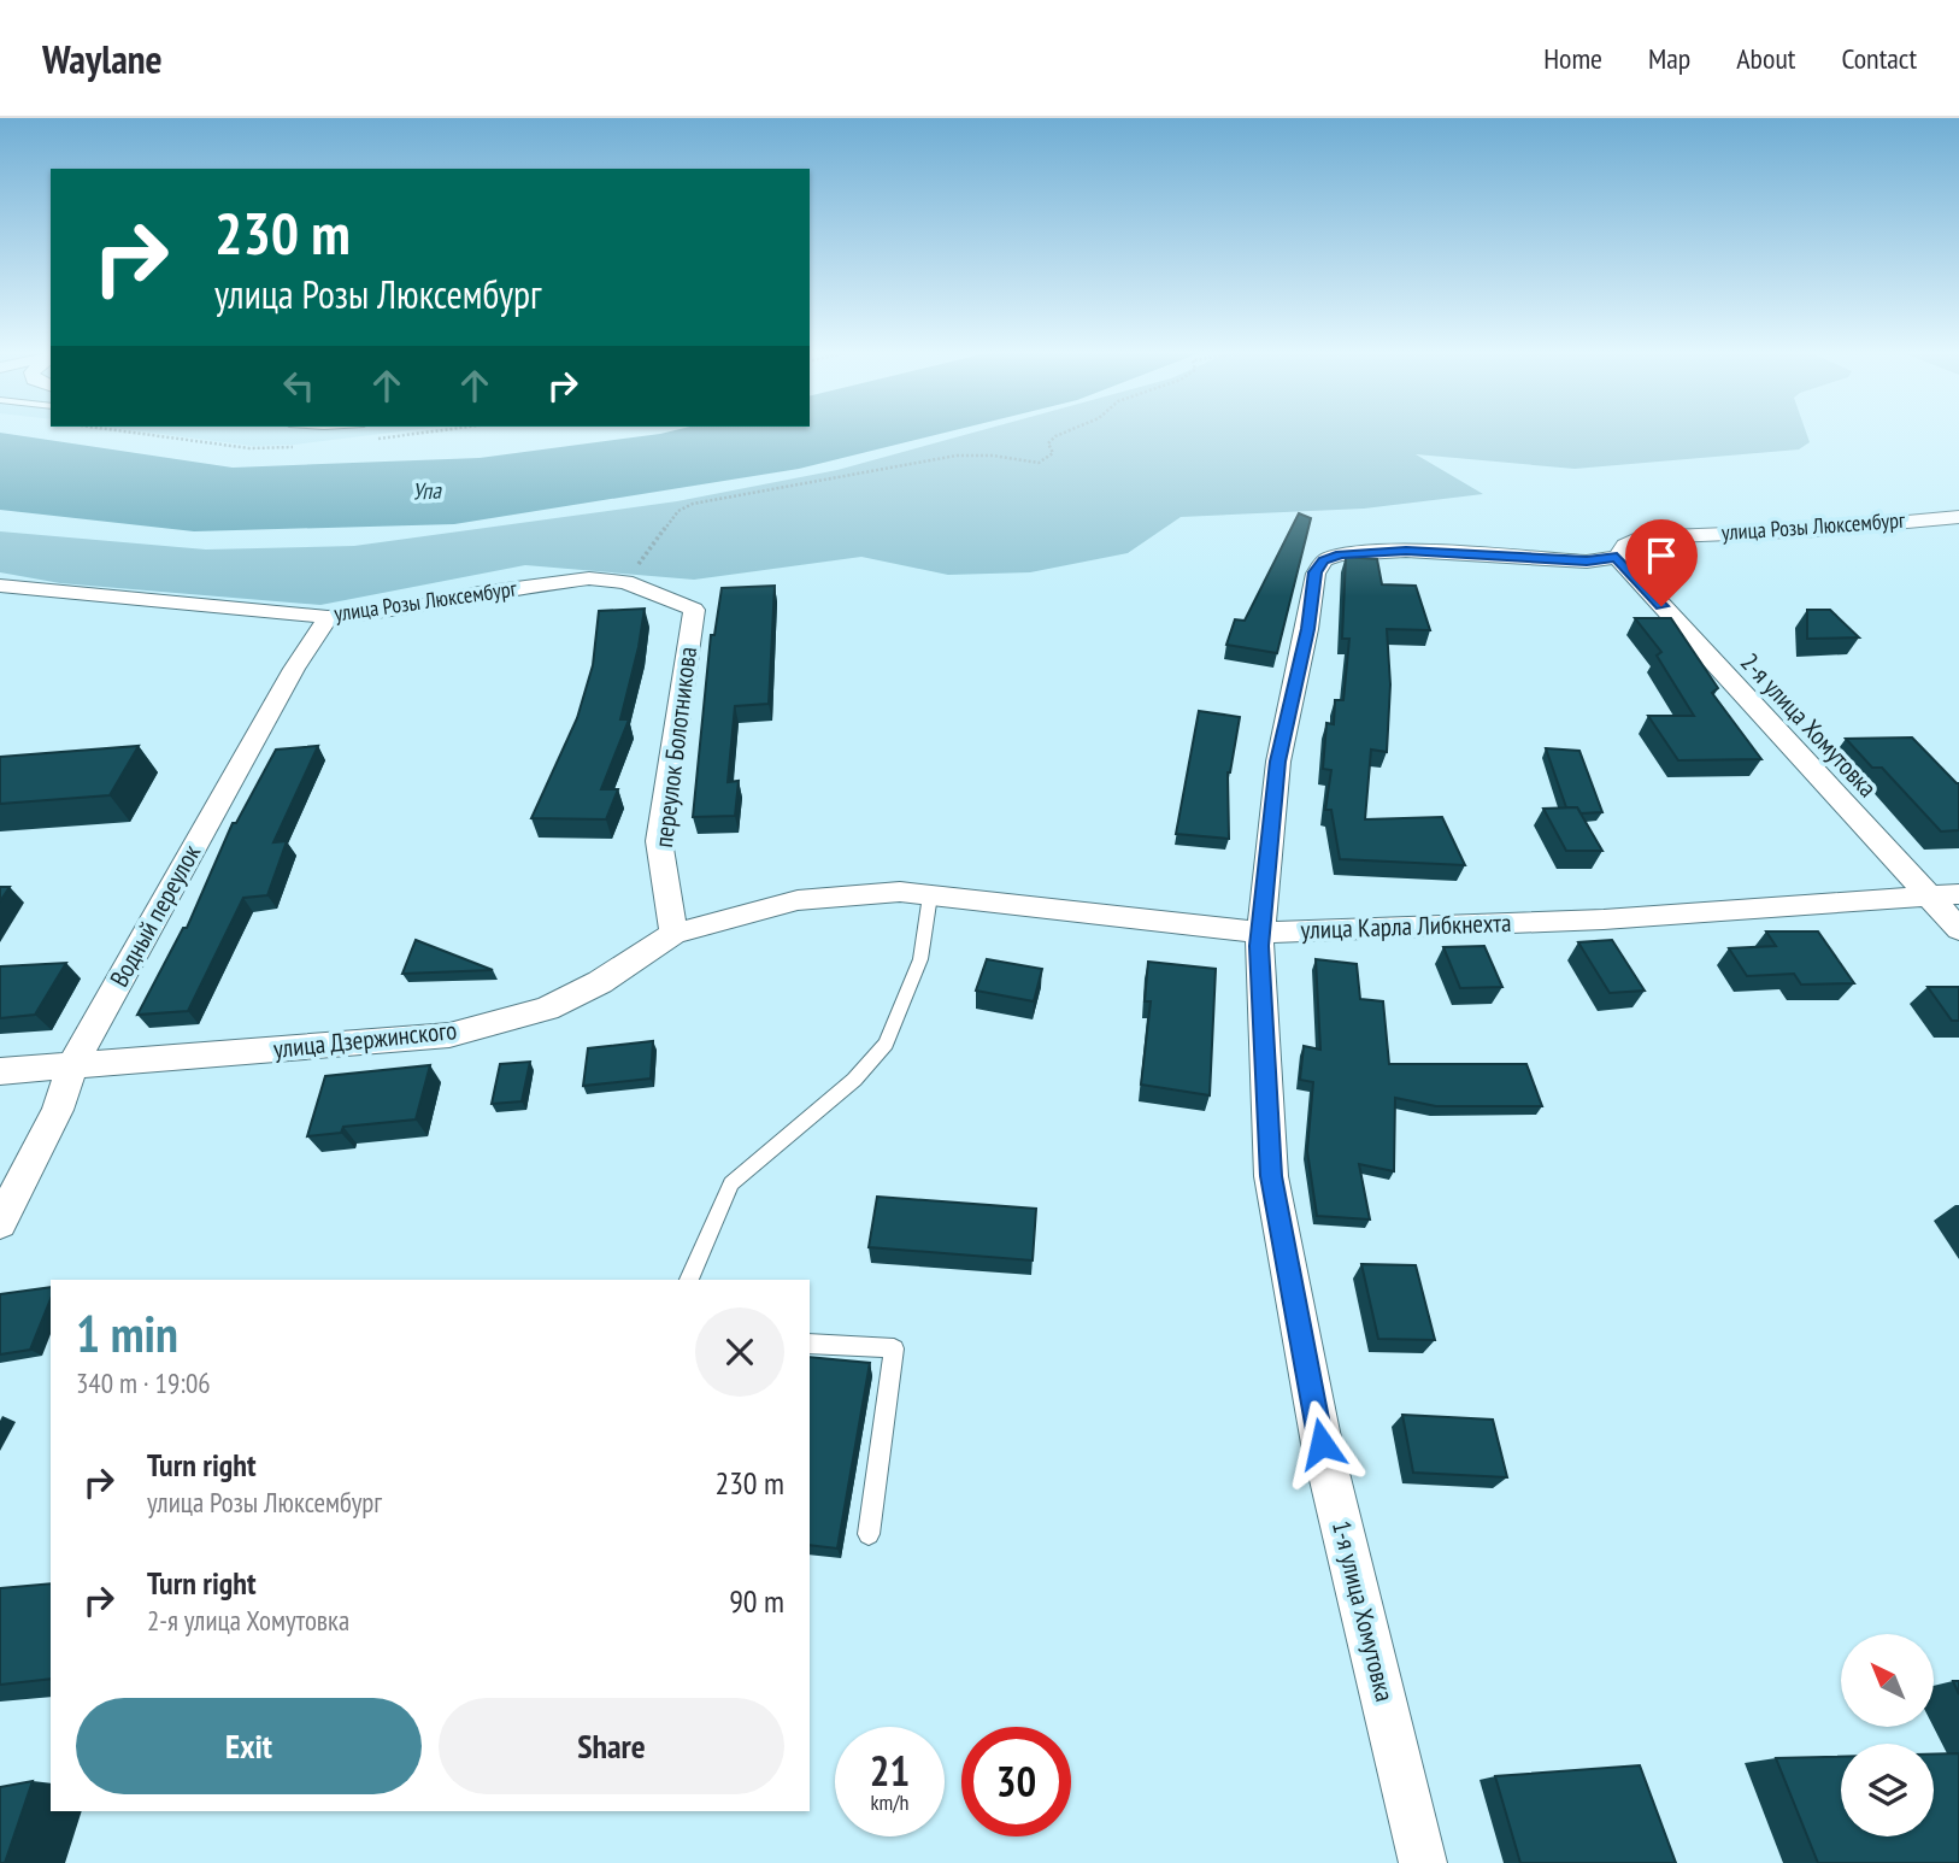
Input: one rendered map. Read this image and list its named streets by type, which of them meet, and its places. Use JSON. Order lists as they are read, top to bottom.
{
  "streets": {
    "street": [
      "улица Розы Люксембург",
      "2-я улица Хомутовка",
      "переулок Болотникова",
      "Водный переулок",
      "улица Карла Либкнехта",
      "улица Дзержинского",
      "1-я улица Хомутовка"
    ]
  },
  "crossings": [
    ["улица Розы Люксембург", "2-я улица Хомутовка"],
    ["улица Розы Люксембург", "переулок Болотникова"],
    ["улица Розы Люксембург", "Водный переулок"],
    ["улица Розы Люксембург", "1-я улица Хомутовка"],
    ["2-я улица Хомутовка", "улица Карла Либкнехта"],
    ["переулок Болотникова", "улица Дзержинского"],
    ["Водный переулок", "улица Дзержинского"],
    ["улица Карла Либкнехта", "улица Дзержинского"],
    ["улица Карла Либкнехта", "1-я улица Хомутовка"]
  ],
  "water": ["Упа"],
  "north": "top left",
  "page": {
    "header": "Waylane",
    "nav": [
      "Home",
      "Map",
      "About",
      "Contact"
    ],
    "turn": ["230 m", "улица Розы Люксембург"],
    "heading": ["1 min", "340 m · 19:06"],
    "list": [
      {
        "name": "Turn right",
        "note": "улица Розы Люксембург",
        "value": "230 m"
      },
      {
        "name": "Turn right",
        "note": "2-я улица Хомутовка",
        "value": "90 m"
      }
    ],
    "buttons": ["Exit", "Share"],
    "speed": "21 km/h",
    "limit": "30"
  }
}
